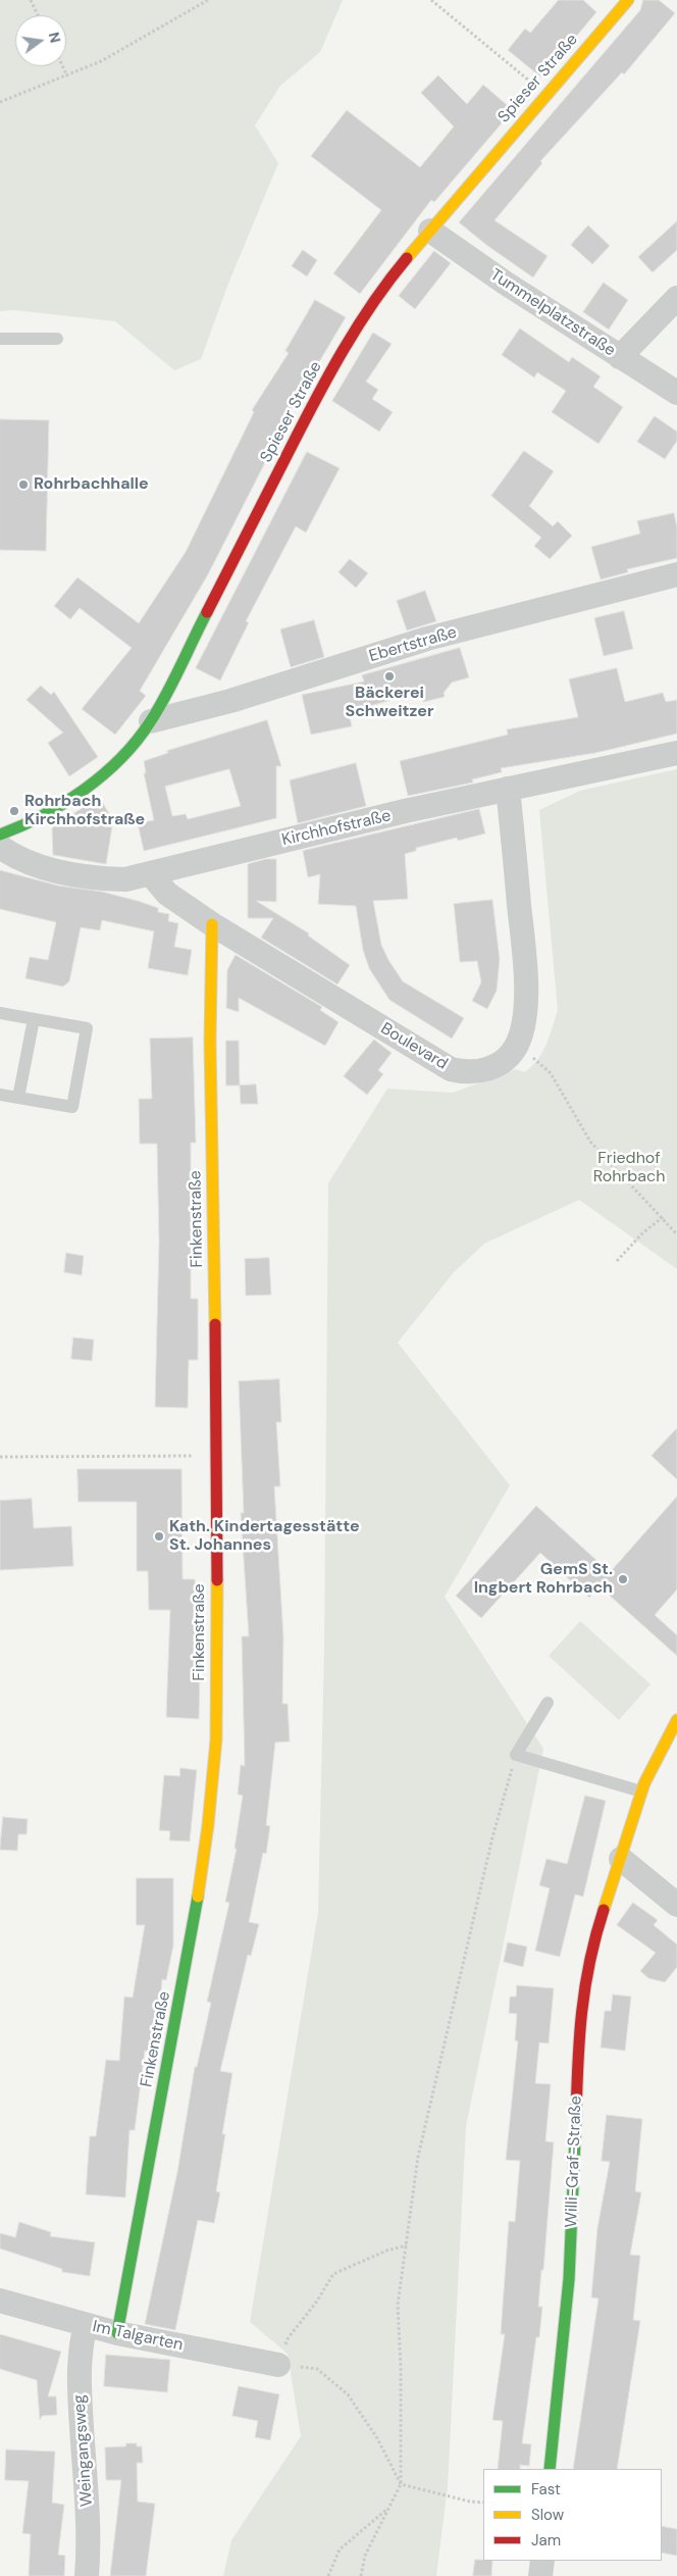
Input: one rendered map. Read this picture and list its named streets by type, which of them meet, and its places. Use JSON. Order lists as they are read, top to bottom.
{
  "streets": {
    "street": [
      "Spieser Straße",
      "Tummelplatzstraße",
      "Ebertstraße",
      "Kirchhofstraße",
      "Boulevard",
      "Finkenstraße",
      "Willi-Graf-Straße",
      "Im Talgarten",
      "Weingangsweg"
    ]
  },
  "crossings": [
    ["Spieser Straße", "Tummelplatzstraße"],
    ["Spieser Straße", "Ebertstraße"],
    ["Kirchhofstraße", "Boulevard"],
    ["Boulevard", "Finkenstraße"],
    ["Finkenstraße", "Im Talgarten"],
    ["Im Talgarten", "Weingangsweg"]
  ],
  "parks": ["Friedhof Rohrbach"],
  "places": [
    "Rohrbachhalle",
    "Bäckerei Schweitzer",
    "Rohrbach Kirchhofstraße",
    "Kath. Kindertagesstätte St. Johannes",
    "GemS St. Ingbert Rohrbach"
  ],
  "legend": ["Fast", "Slow", "Jam"],
  "north": "right"
}
